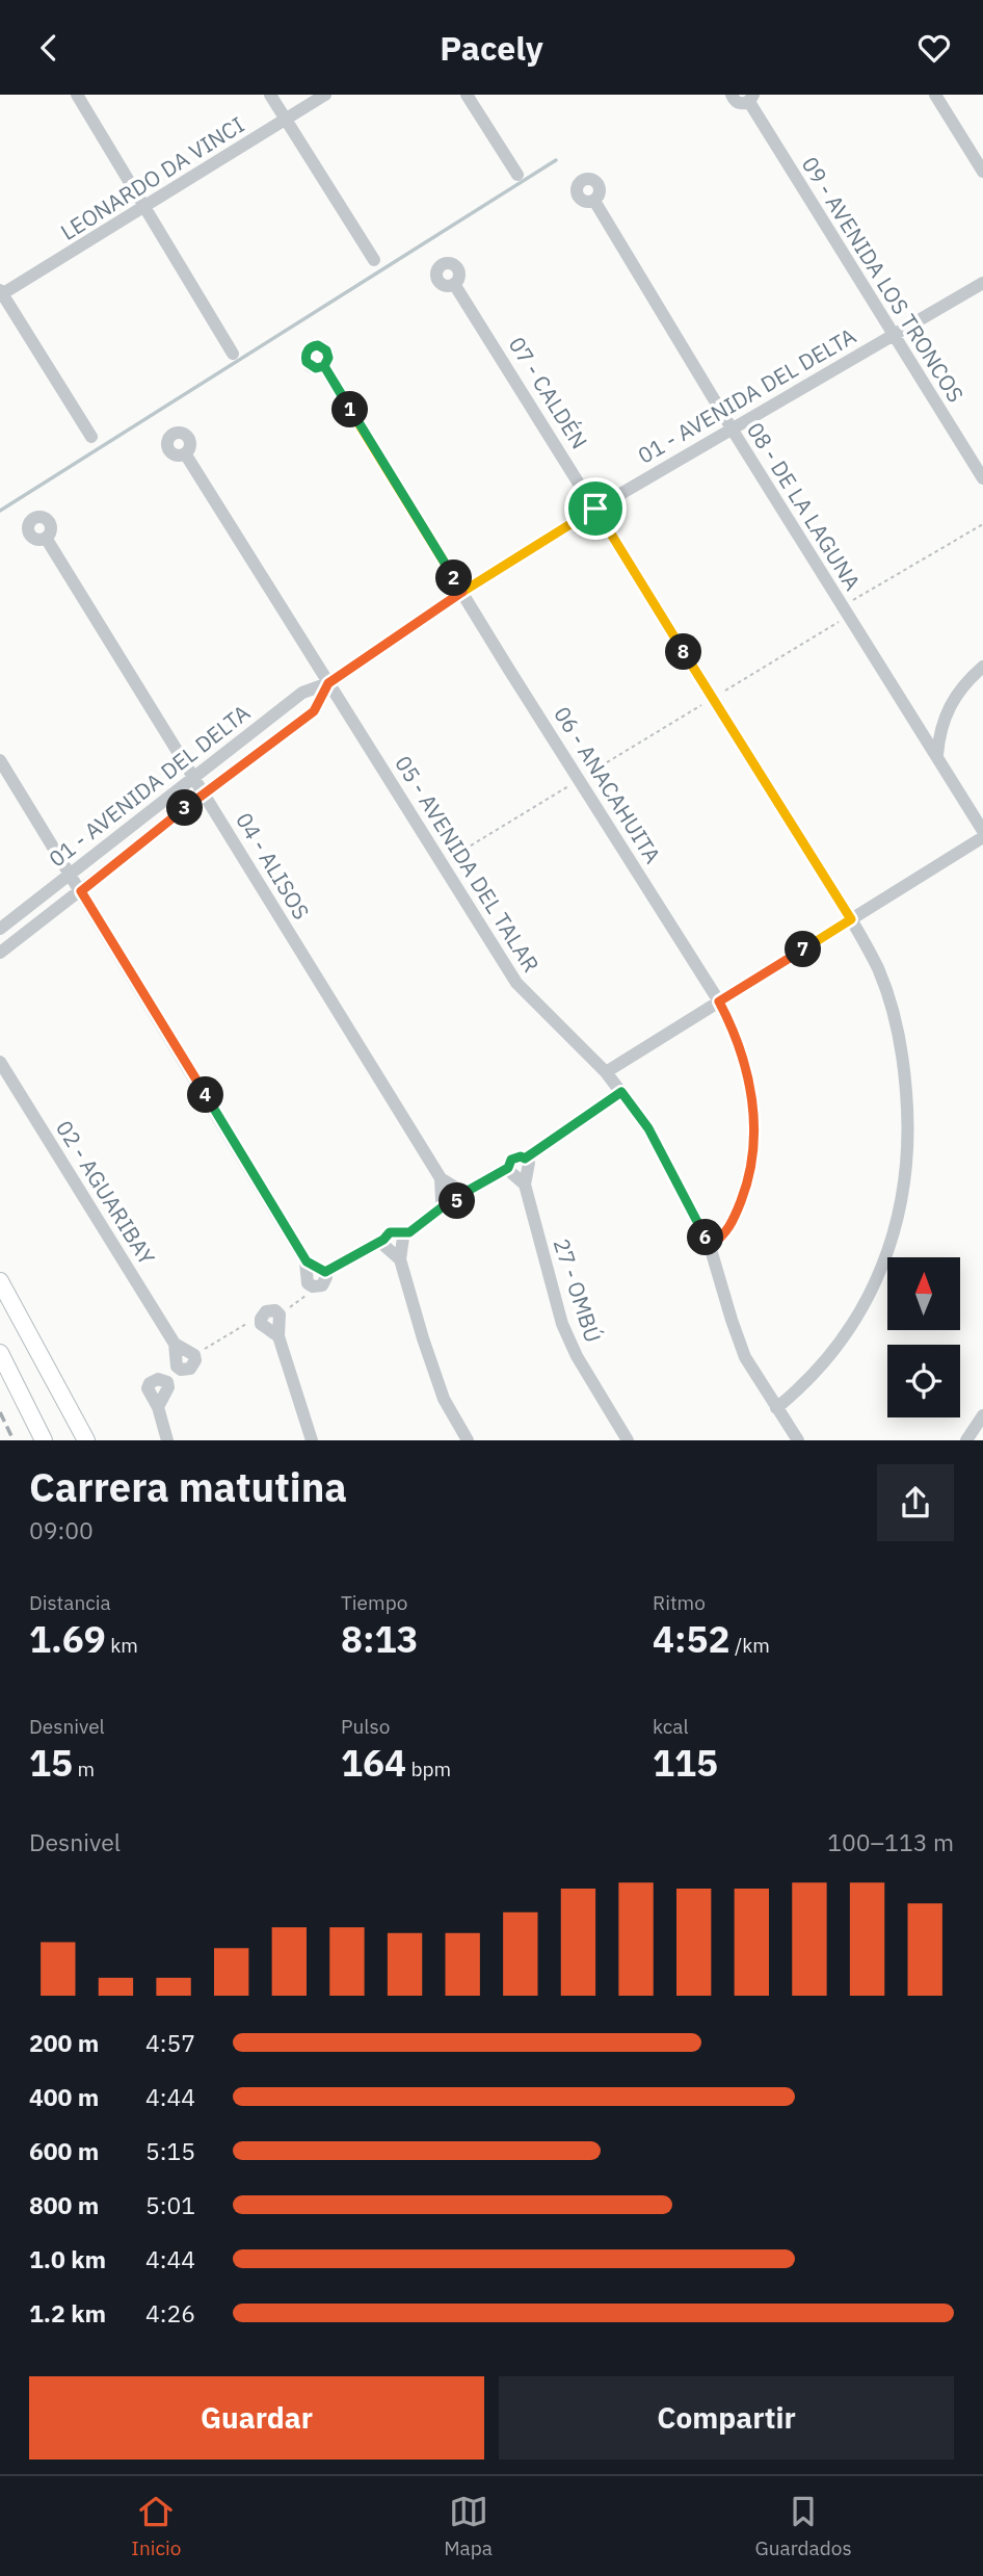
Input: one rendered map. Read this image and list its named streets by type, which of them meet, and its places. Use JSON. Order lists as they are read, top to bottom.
{
  "streets": {
    "street": [
      "LEONARDO DA VINCI",
      "09 - AVENIDA LOS TRONCOS",
      "07 - CALDÉN",
      "01 - AVENIDA DEL DELTA",
      "08 - DE LA LAGUNA",
      "06 - ANACAHUITA",
      "05 - AVENIDA DEL TALAR",
      "04 - ALISOS",
      "02 - AGUARIBAY",
      "27 - OMBÚ"
    ]
  },
  "crossings": [
    ["09 - AVENIDA LOS TRONCOS", "01 - AVENIDA DEL DELTA"],
    ["07 - CALDÉN", "01 - AVENIDA DEL DELTA"],
    ["07 - CALDÉN", "05 - AVENIDA DEL TALAR"],
    ["01 - AVENIDA DEL DELTA", "08 - DE LA LAGUNA"],
    ["01 - AVENIDA DEL DELTA", "06 - ANACAHUITA"],
    ["01 - AVENIDA DEL DELTA", "05 - AVENIDA DEL TALAR"],
    ["01 - AVENIDA DEL DELTA", "04 - ALISOS"],
    ["06 - ANACAHUITA", "05 - AVENIDA DEL TALAR"]
  ],
  "north": "top",
  "page": {
    "header": "Pacely",
    "pins": [
      "1",
      "2",
      "8",
      "3",
      "7",
      "4",
      "5",
      "6"
    ],
    "heading": ["Carrera matutina", "09:00"],
    "stats": [
      ["Distancia", "1.69 km"],
      ["Tiempo", "8:13"],
      ["Ritmo", "4:52 /km"],
      ["Desnivel", "15 m"],
      ["Pulso", "164 bpm"],
      ["kcal", "115"]
    ],
    "chart": ["Desnivel", "100–113 m"],
    "list": [
      {
        "name": "200 m",
        "note": "4:57"
      },
      {
        "name": "400 m",
        "note": "4:44"
      },
      {
        "name": "600 m",
        "note": "5:15"
      },
      {
        "name": "800 m",
        "note": "5:01"
      },
      {
        "name": "1.0 km",
        "note": "4:44"
      },
      {
        "name": "1.2 km",
        "note": "4:26"
      }
    ],
    "buttons": ["Guardar", "Compartir"],
    "tabs": ["Inicio", "Mapa", "Guardados"]
  }
}
